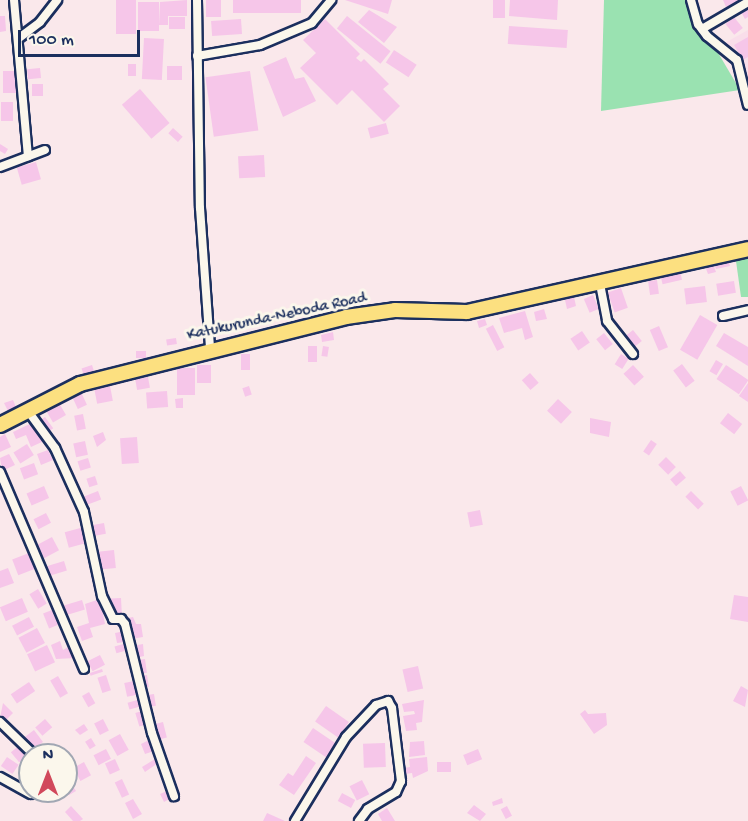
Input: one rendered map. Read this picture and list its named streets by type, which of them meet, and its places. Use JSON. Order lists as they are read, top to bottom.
{
  "streets": {
    "main road": ["Katukurunda-Neboda Road"]
  },
  "scale_bar": "100 m",
  "north": "top"
}
